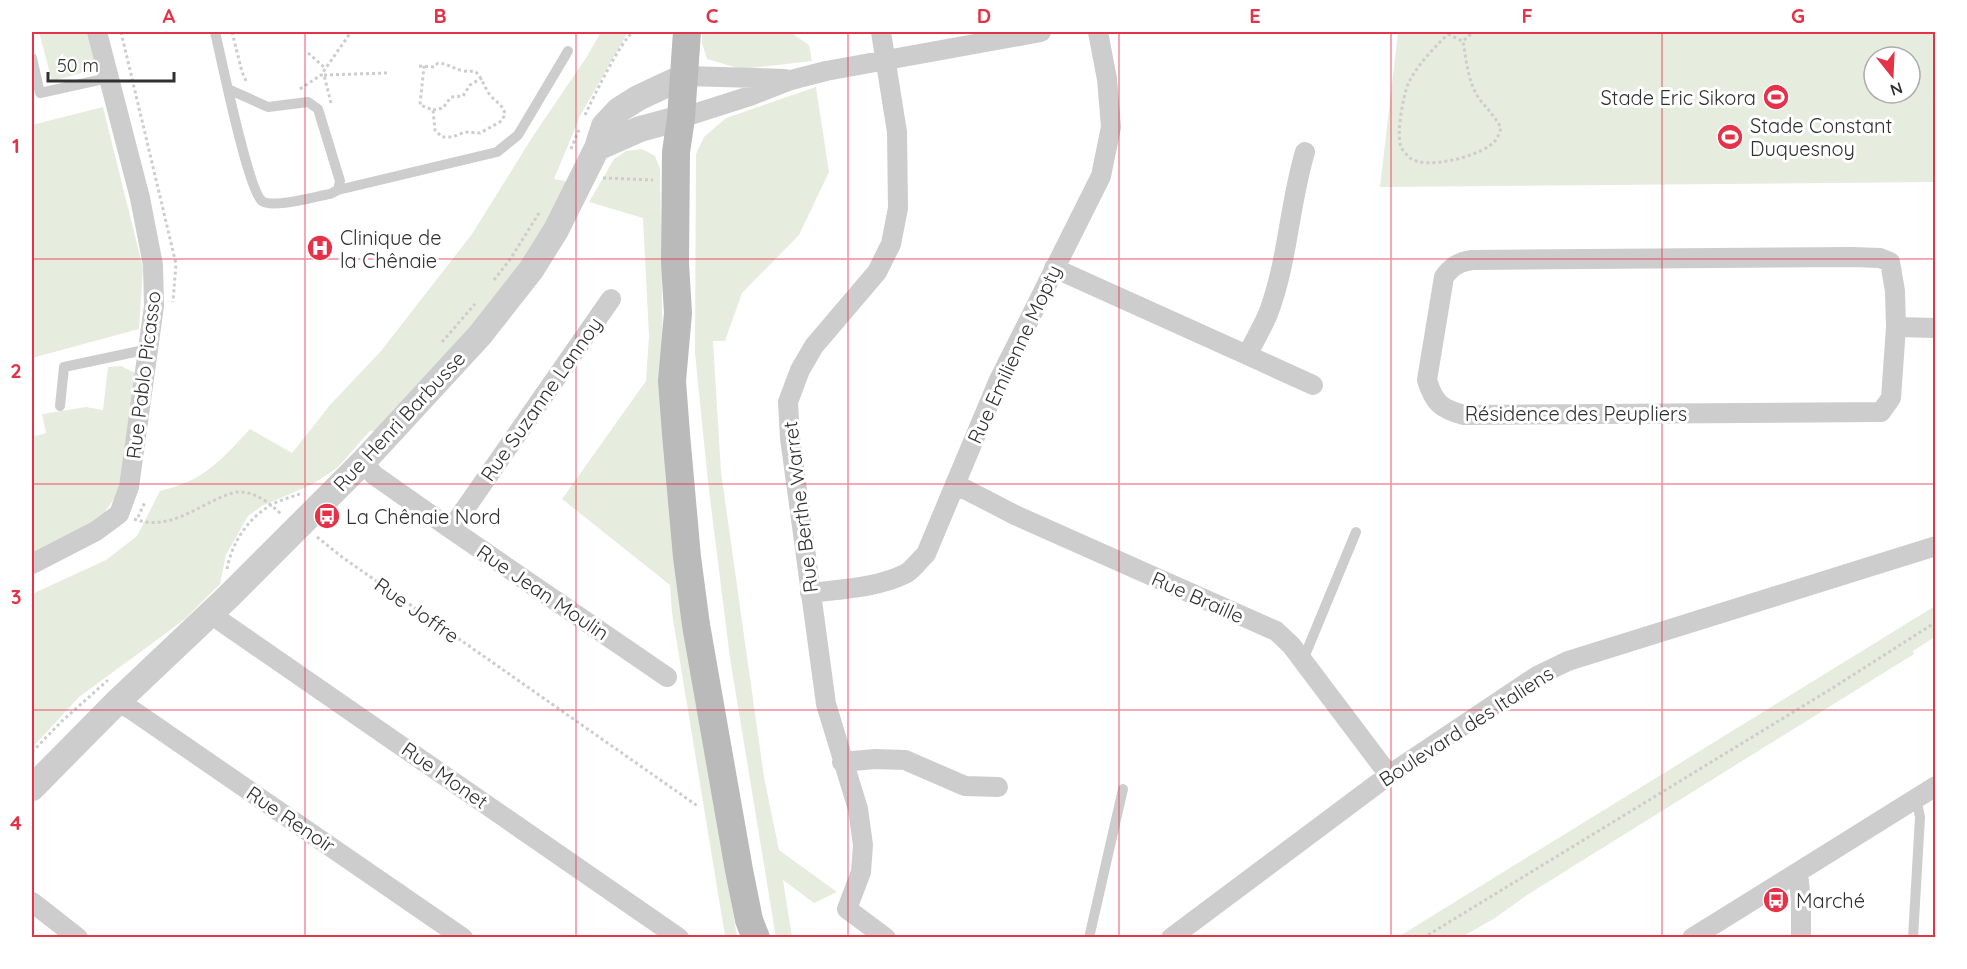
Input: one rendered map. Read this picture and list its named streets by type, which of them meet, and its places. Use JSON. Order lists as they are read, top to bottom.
{
  "streets": {
    "street": [
      "Rue Emilienne Mopty",
      "Rue Pablo Picasso",
      "Rue Suzanne Lannoy",
      "Résidence des Peupliers",
      "Rue Henri Barbusse",
      "Rue Berthe Warret",
      "Rue Jean Moulin",
      "Rue Braille",
      "Boulevard des Italiens",
      "Rue Monet",
      "Rue Renoir"
    ],
    "path": ["Rue Joffre"]
  },
  "crossings": [
    ["Rue Emilienne Mopty", "Rue Berthe Warret"],
    ["Rue Emilienne Mopty", "Rue Braille"],
    ["Rue Pablo Picasso", "Rue Joffre"],
    ["Rue Suzanne Lannoy", "Rue Jean Moulin"],
    ["Rue Henri Barbusse", "Rue Jean Moulin"],
    ["Rue Henri Barbusse", "Rue Joffre"],
    ["Rue Henri Barbusse", "Rue Monet"],
    ["Rue Henri Barbusse", "Rue Renoir"],
    ["Rue Braille", "Boulevard des Italiens"]
  ],
  "places": {
    "sports": ["Stade Eric Sikora", "Stade Constant Duquesnoy"],
    "hospital": ["Clinique de la Chênaie"],
    "bus stop": ["La Chênaie Nord", "Marché"]
  },
  "scale_bar": "50 m",
  "north": "bottom",
  "grid": {
    "columns": [
      "A",
      "B",
      "C",
      "D",
      "E",
      "F",
      "G"
    ],
    "rows": [
      "1",
      "2",
      "3",
      "4"
    ]
  }
}
